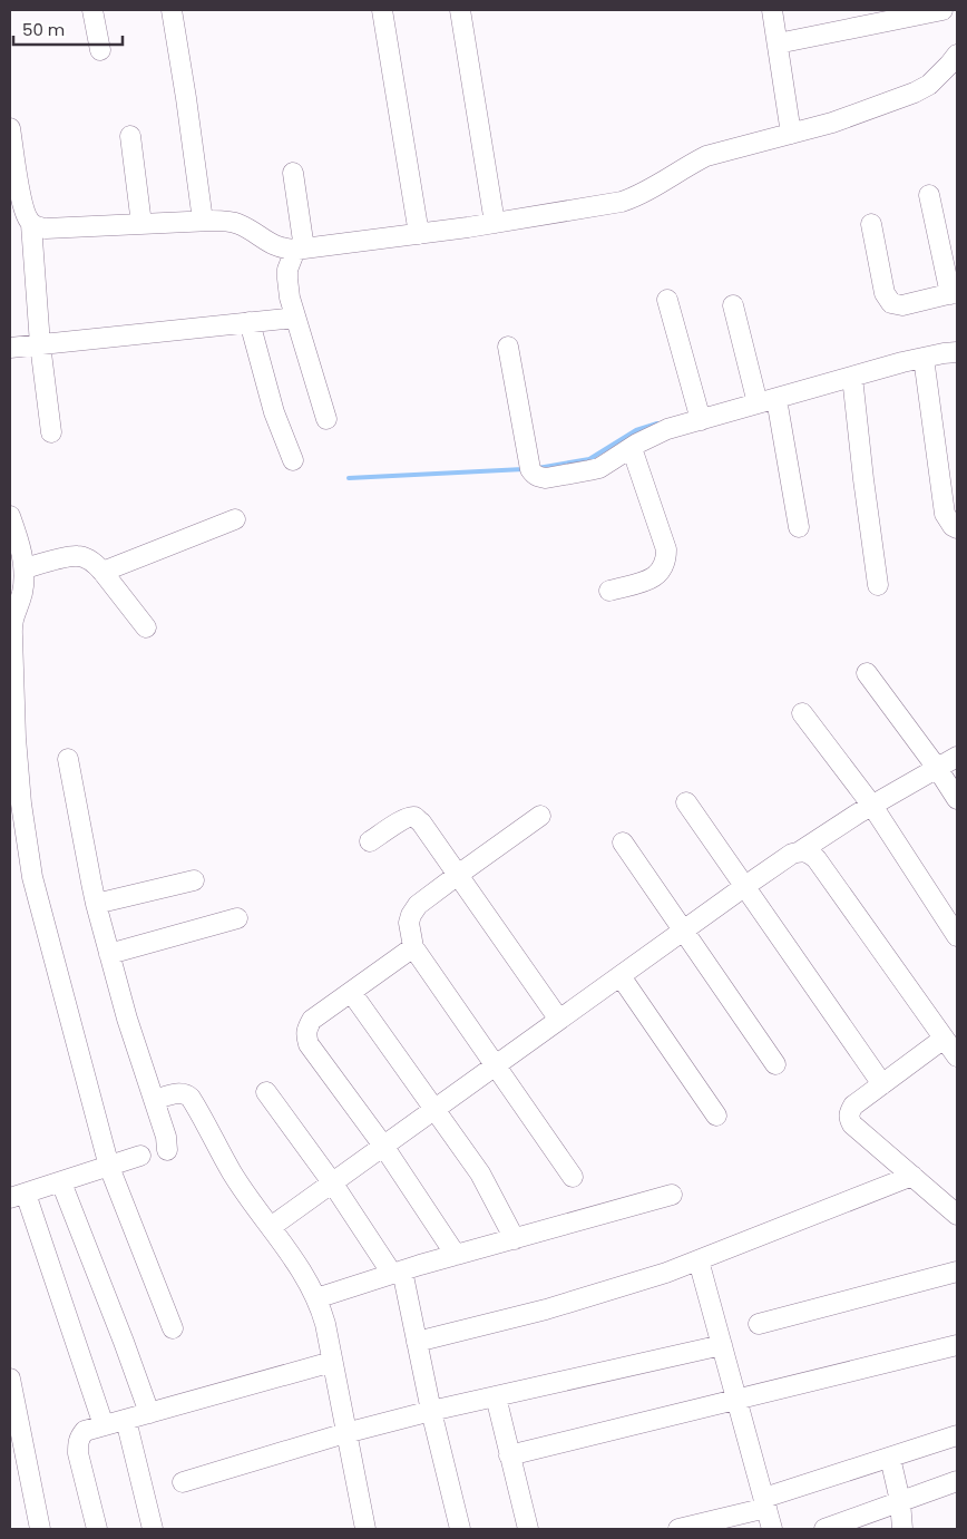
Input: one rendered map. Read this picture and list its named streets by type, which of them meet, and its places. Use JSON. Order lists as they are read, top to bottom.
{
  "scale_bar": "50 m"
}
